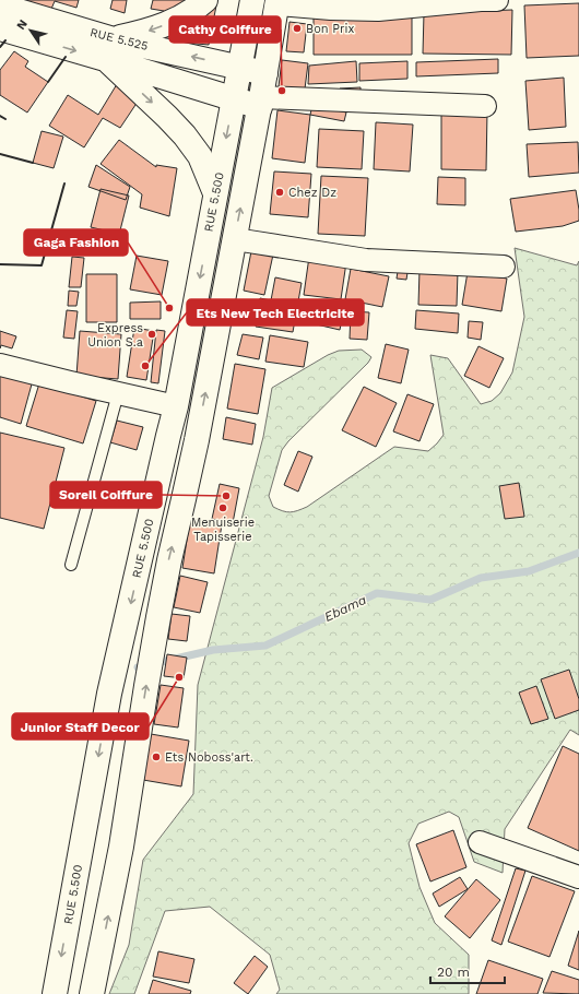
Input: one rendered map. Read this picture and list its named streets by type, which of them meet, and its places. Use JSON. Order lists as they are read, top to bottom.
{
  "streets": {
    "main road": ["RUE 5.525", "RUE 5.500"]
  },
  "crossings": [
    ["RUE 5.525", "RUE 5.500"]
  ],
  "water": ["Ebama"],
  "places": [
    "Bon Prix",
    "Cathy Coiffure",
    "Chez Dz",
    "Gaga Fashion",
    "Express Union S.a",
    "Ets New Tech Electricite",
    "Soreil Coiffure",
    "Menuiserie Tapisserie",
    "Junior Staff Decor",
    "Ets Noboss'art."
  ],
  "scale_bar": "20 m",
  "north": "top left"
}
